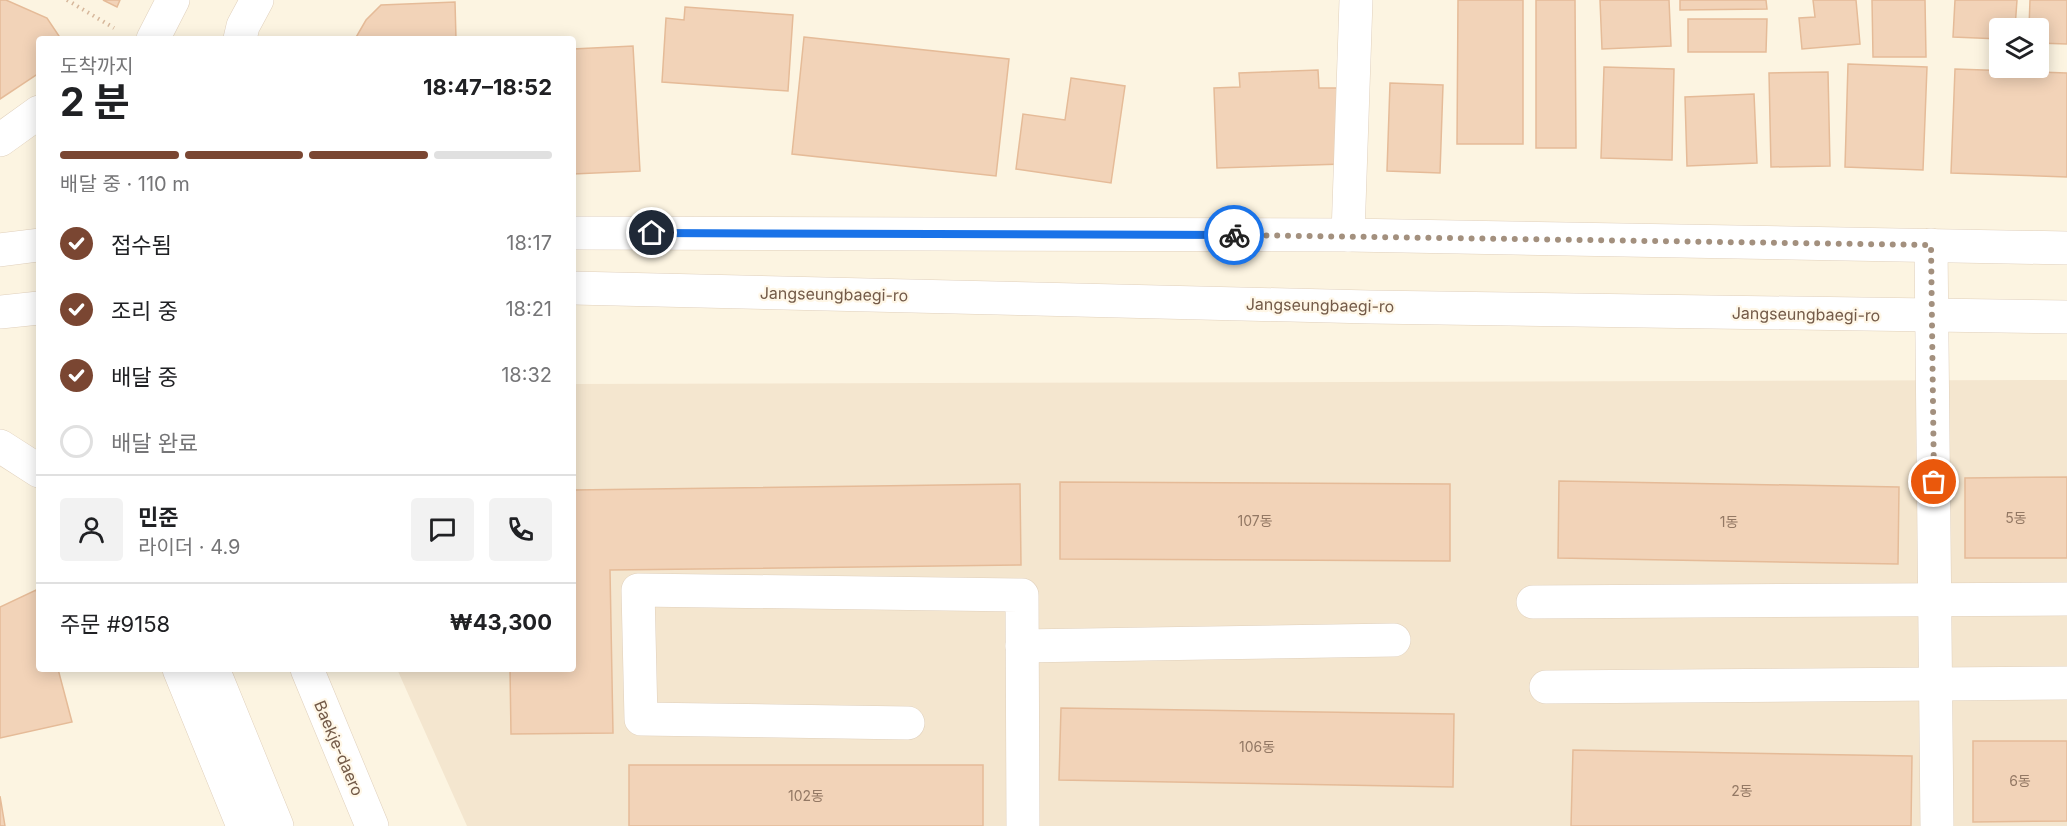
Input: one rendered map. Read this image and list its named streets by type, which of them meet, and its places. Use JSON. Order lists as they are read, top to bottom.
{
  "streets": {
    "street": ["Jangseungbaegi-ro", "Baekje-daero"]
  },
  "house_numbers": [
    "5동",
    "107동",
    "1동",
    "106동",
    "6동",
    "2동",
    "102동"
  ],
  "page": {
    "heading": ["2 분", "도착까지", "18:47–18:52"],
    "panel": [
      "민준",
      "라이더 · 4.9",
      "주문 #9158",
      "₩43,300"
    ],
    "bar": "배달 중 · 110 m",
    "list": [
      ["접수됨", "18:17"],
      ["조리 중", "18:21"],
      ["배달 중", "18:32"],
      "배달 완료"
    ]
  }
}
